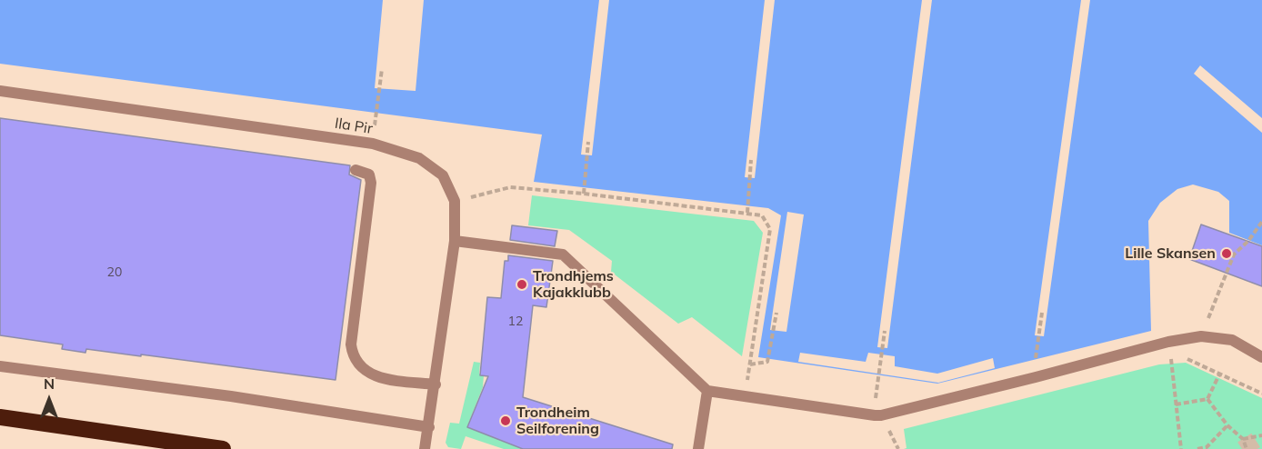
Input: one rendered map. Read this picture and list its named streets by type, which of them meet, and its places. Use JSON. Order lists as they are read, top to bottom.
{
  "streets": {
    "lane": ["Ila Pir"]
  },
  "places": ["Lille Skansen", "Trondhjems Kajakklubb", "Trondheim Seilforening"],
  "house_numbers": ["20", "12"],
  "north": "top"
}
